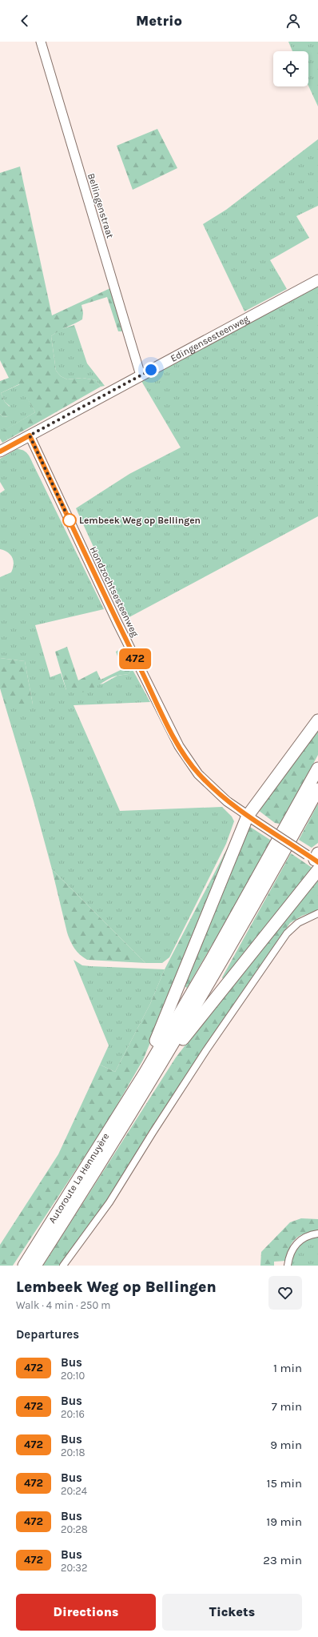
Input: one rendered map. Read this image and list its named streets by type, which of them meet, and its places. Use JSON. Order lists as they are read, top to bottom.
{
  "streets": {
    "highway": ["Autoroute La Hennuyère"],
    "main road": ["Bellingenstraat", "Edingensesteenweg", "Hondzochtsesteenweg"]
  },
  "crossings": [
    ["Bellingenstraat", "Edingensesteenweg"],
    ["Edingensesteenweg", "Hondzochtsesteenweg"]
  ],
  "places": ["Lembeek Weg op Bellingen"],
  "lines": ["bus line 472"],
  "page": {
    "header": "Metrio",
    "on_map": "472",
    "heading": [
      ["Lembeek Weg op Bellingen", "Walk · 4 min · 250 m"],
      "Departures"
    ],
    "list": [
      {
        "mark": "472",
        "name": "Bus",
        "note": "20:10",
        "value": "1 min"
      },
      {
        "mark": "472",
        "name": "Bus",
        "note": "20:16",
        "value": "7 min"
      },
      {
        "mark": "472",
        "name": "Bus",
        "note": "20:18",
        "value": "9 min"
      },
      {
        "mark": "472",
        "name": "Bus",
        "note": "20:24",
        "value": "15 min"
      },
      {
        "mark": "472",
        "name": "Bus",
        "note": "20:28",
        "value": "19 min"
      },
      {
        "mark": "472",
        "name": "Bus",
        "note": "20:32",
        "value": "23 min"
      }
    ],
    "buttons": ["Directions", "Tickets"]
  }
}
